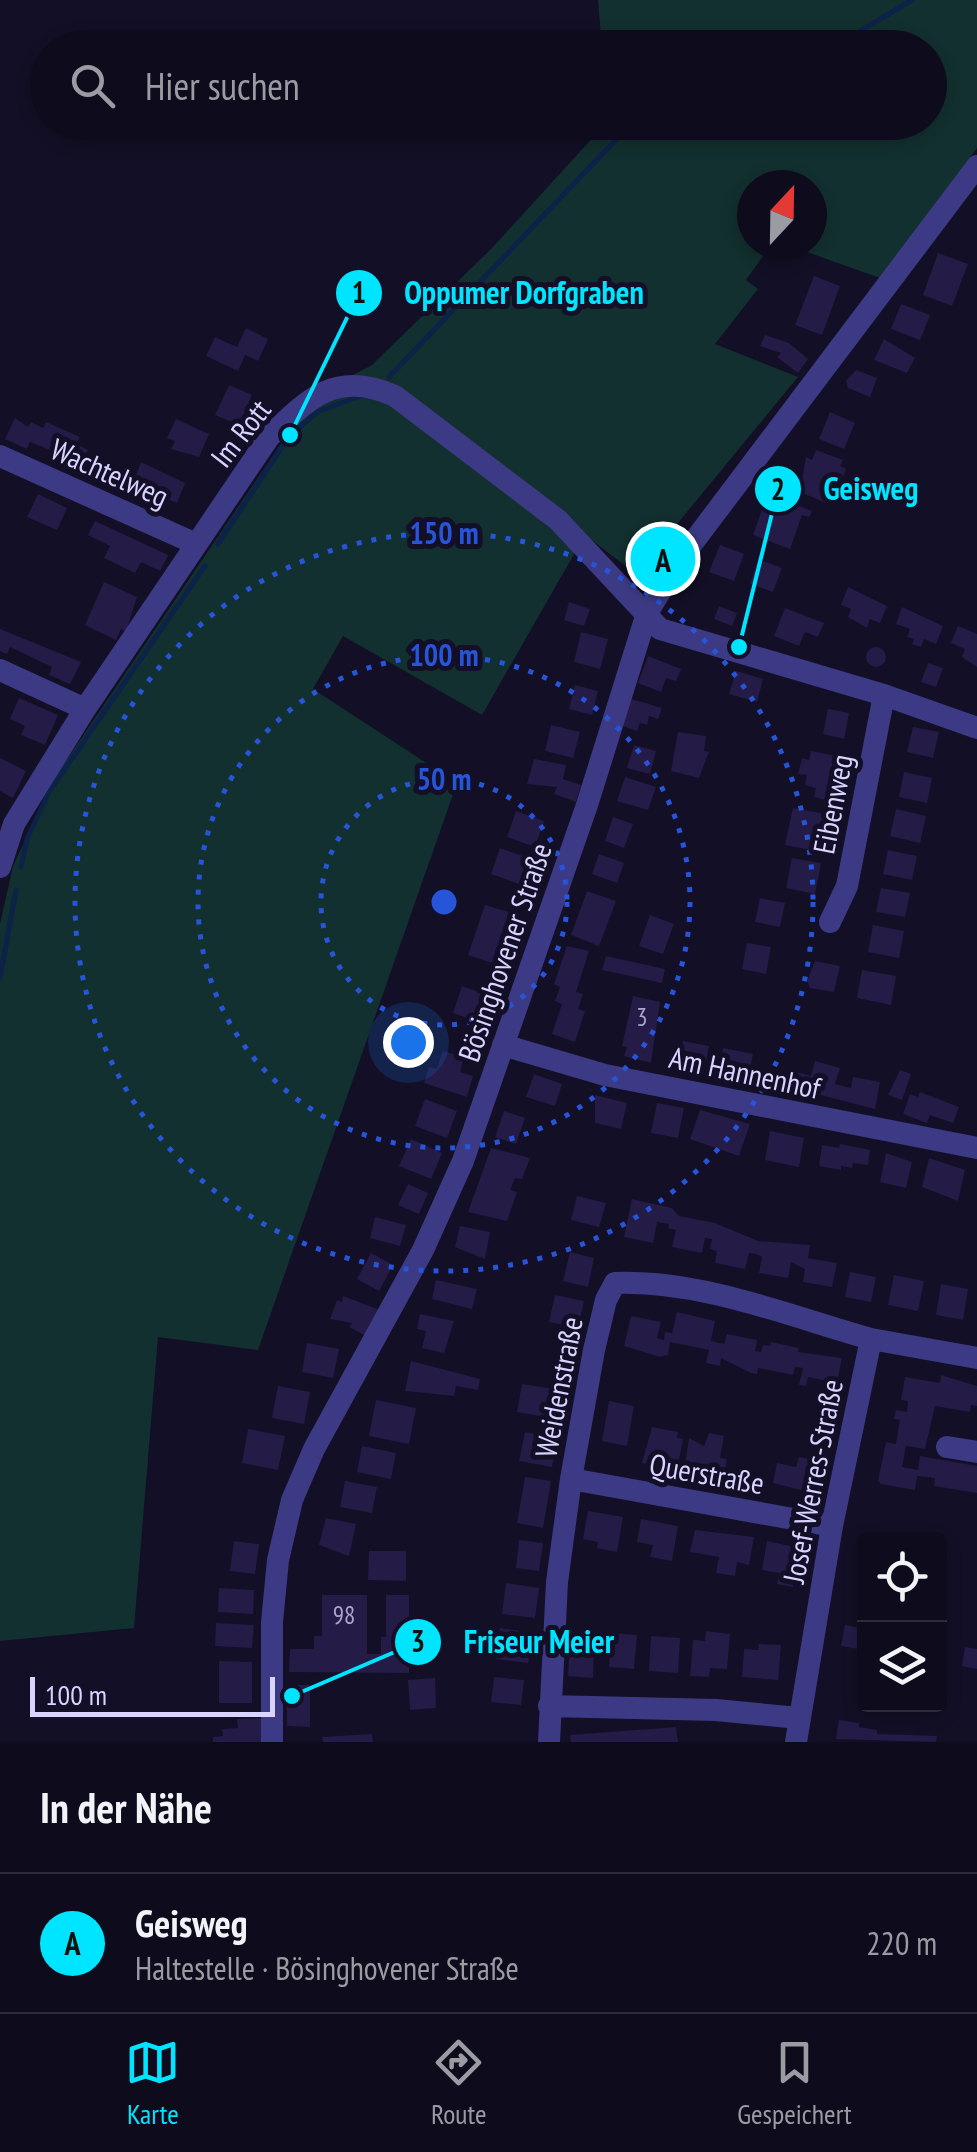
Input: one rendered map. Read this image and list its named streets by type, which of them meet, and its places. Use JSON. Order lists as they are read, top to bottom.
{
  "streets": {
    "street": [
      "Im Rott",
      "Wachtelweg",
      "Eibenweg",
      "Bösinghovener Straße",
      "Am Hannenhof",
      "Weidenstraße",
      "Querstraße",
      "Josef-Werres-Straße"
    ]
  },
  "crossings": [
    ["Im Rott", "Wachtelweg"],
    ["Im Rott", "Bösinghovener Straße"],
    ["Bösinghovener Straße", "Am Hannenhof"],
    ["Weidenstraße", "Querstraße"],
    ["Weidenstraße", "Josef-Werres-Straße"],
    ["Querstraße", "Josef-Werres-Straße"]
  ],
  "places": ["Oppumer Dorfgraben", "Geisweg", "Friseur Meier"],
  "house_numbers": ["3", "98"],
  "scale_bar": "100 m",
  "north": "top",
  "page": {
    "search": "Hier suchen",
    "pins": "A",
    "scale": "100 m",
    "heading": "In der Nähe",
    "list": [
      {
        "mark": "A",
        "name": "Geisweg",
        "note": "Haltestelle · Bösinghovener Straße",
        "value": "220 m"
      }
    ],
    "nav": ["Karte", "Route", "Gespeichert"]
  },
  "rings": ["150 m", "100 m", "50 m"]
}
